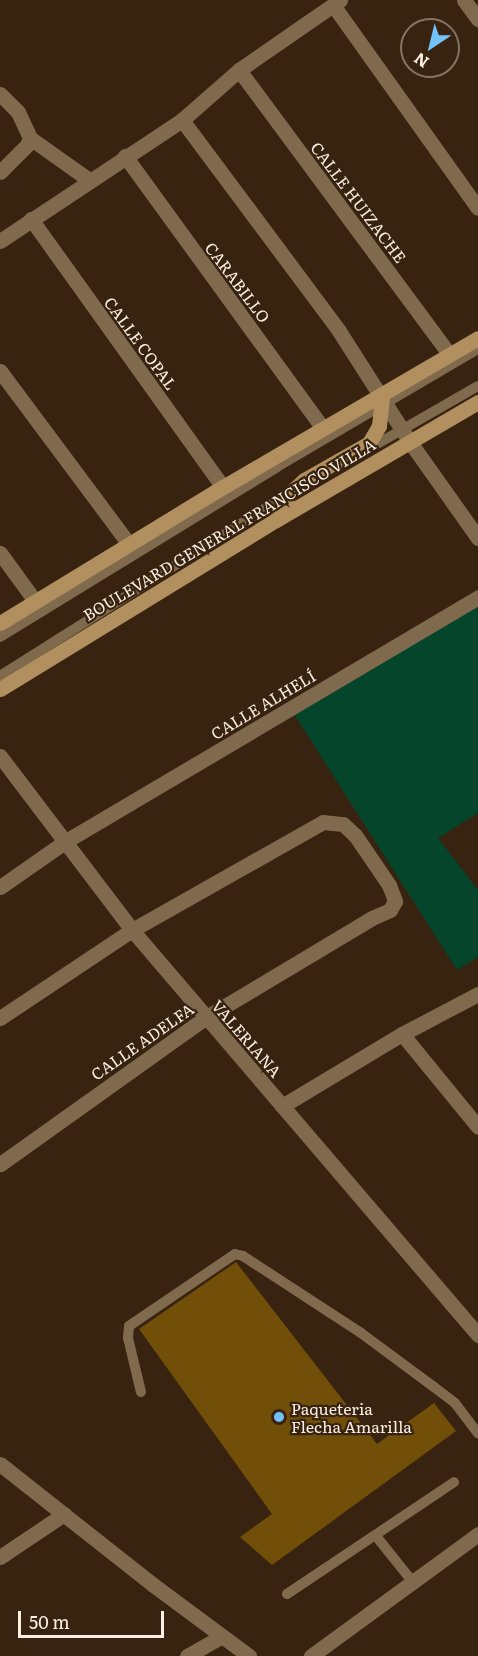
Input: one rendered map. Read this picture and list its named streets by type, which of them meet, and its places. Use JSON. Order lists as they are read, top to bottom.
{
  "streets": {
    "main road": ["BOULEVARD GENERAL FRANCISCO VILLA"],
    "street": [
      "CALLE HUIZACHE",
      "CARABILLO",
      "CALLE COPAL",
      "CALLE ALHELÍ",
      "VALERIANA",
      "CALLE ADELFA"
    ]
  },
  "crossings": [
    ["CALLE ALHELÍ", "VALERIANA"],
    ["VALERIANA", "CALLE ADELFA"]
  ],
  "places": ["Paqueteria Flecha Amarilla"],
  "scale_bar": "50 m",
  "north": "bottom left"
}
